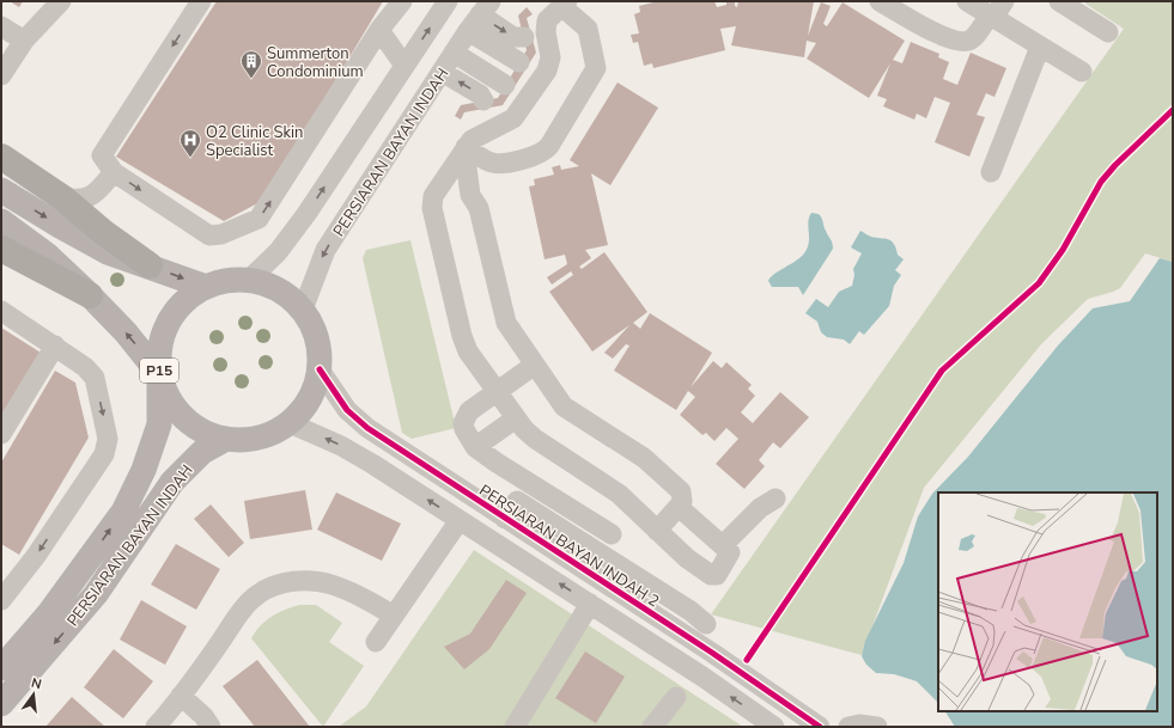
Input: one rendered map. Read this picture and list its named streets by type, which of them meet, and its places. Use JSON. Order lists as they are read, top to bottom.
{
  "streets": {
    "main road": ["PERSIARAN BAYAN INDAH", "P15"],
    "street": ["PERSIARAN BAYAN INDAH 2"]
  },
  "crossings": [
    ["PERSIARAN BAYAN INDAH", "P15"],
    ["PERSIARAN BAYAN INDAH", "PERSIARAN BAYAN INDAH 2"],
    ["P15", "PERSIARAN BAYAN INDAH 2"]
  ],
  "places": {
    "building": ["Summerton Condominium"],
    "hospital": ["O2 Clinic Skin Specialist"]
  },
  "north": "top"
}
